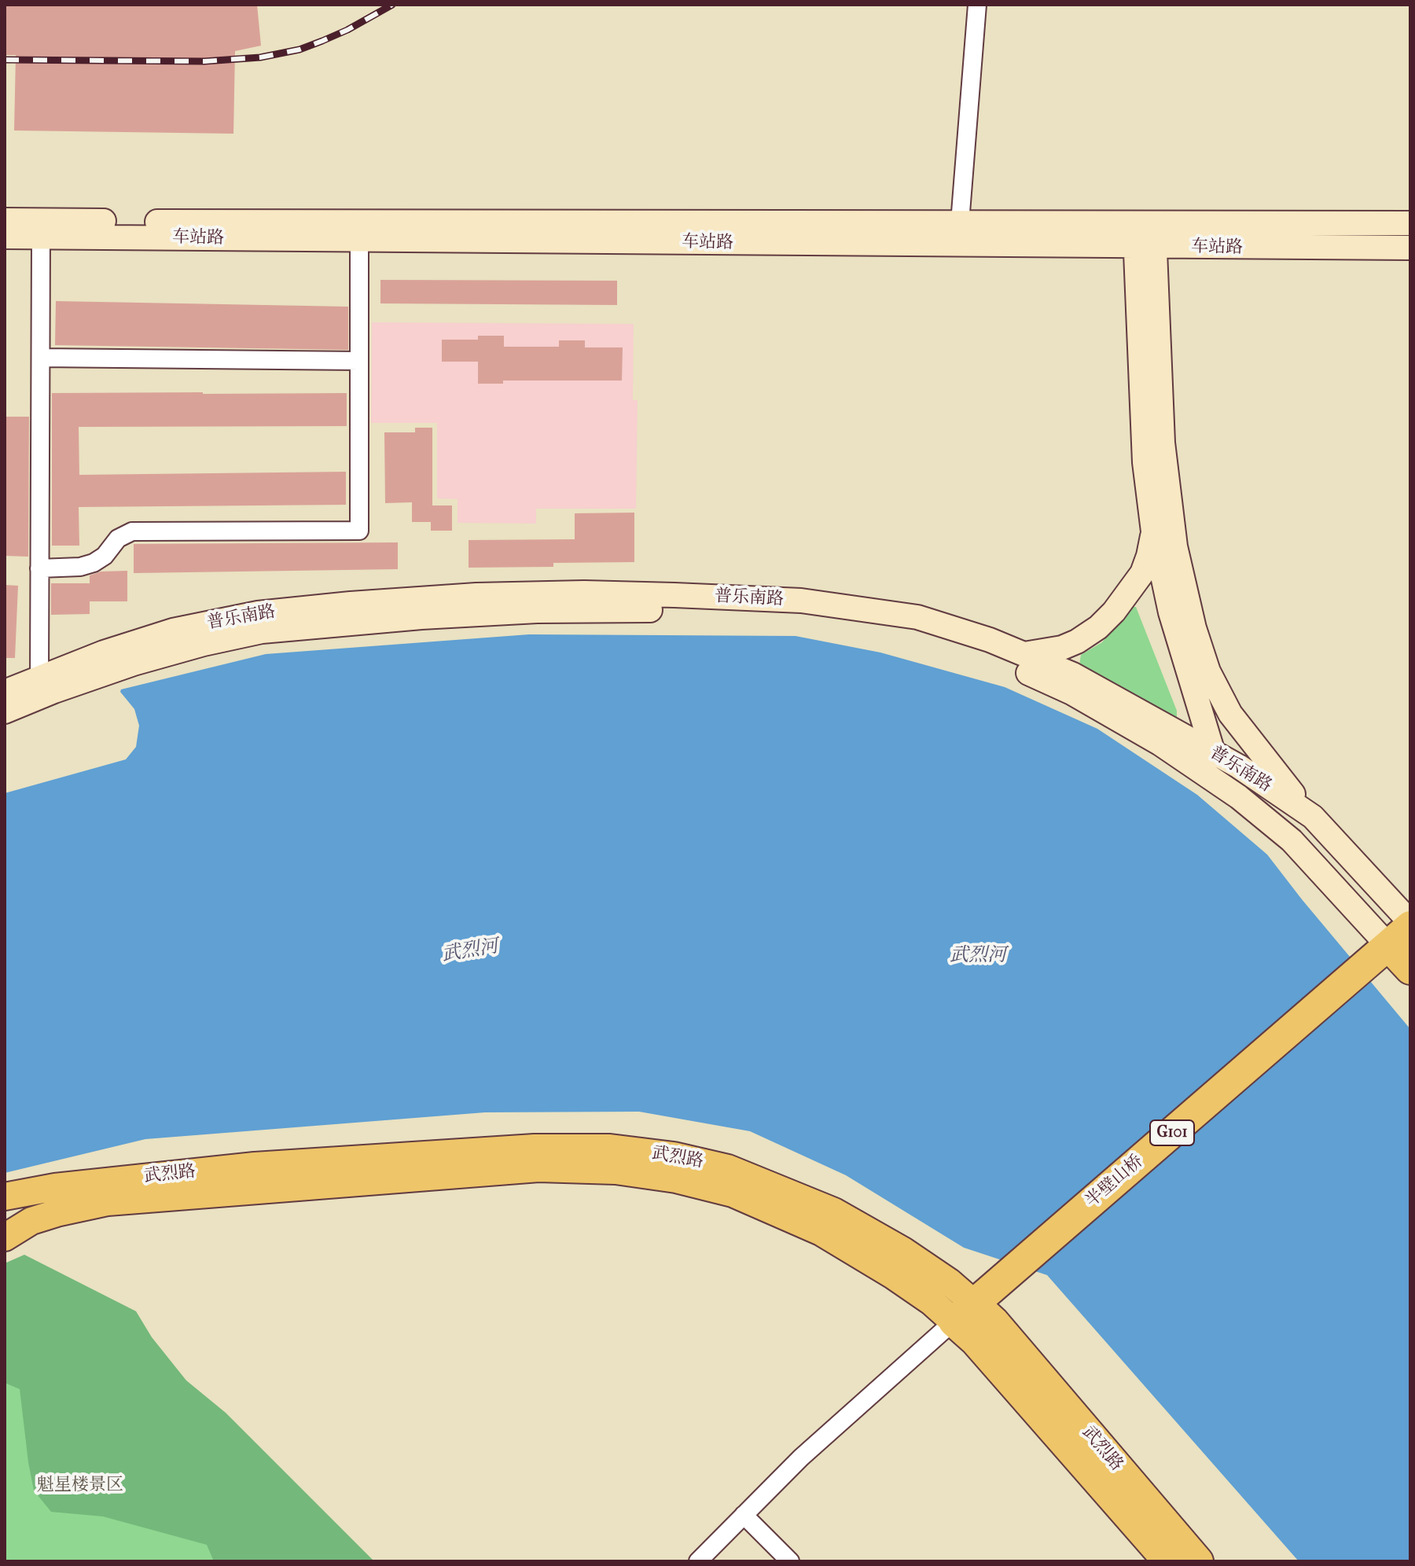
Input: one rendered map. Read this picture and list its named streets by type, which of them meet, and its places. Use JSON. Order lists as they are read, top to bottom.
{
  "streets": {
    "highway": ["G101", "武烈路", "半壁山桥"],
    "main road": ["车站路", "普乐南路"]
  },
  "crossings": [
    ["普乐南路", "G101"],
    ["普乐南路", "半壁山桥"],
    ["G101", "半壁山桥"],
    ["武烈路", "半壁山桥"]
  ],
  "water": ["武烈河"],
  "parks": ["魁星楼景区"]
}
